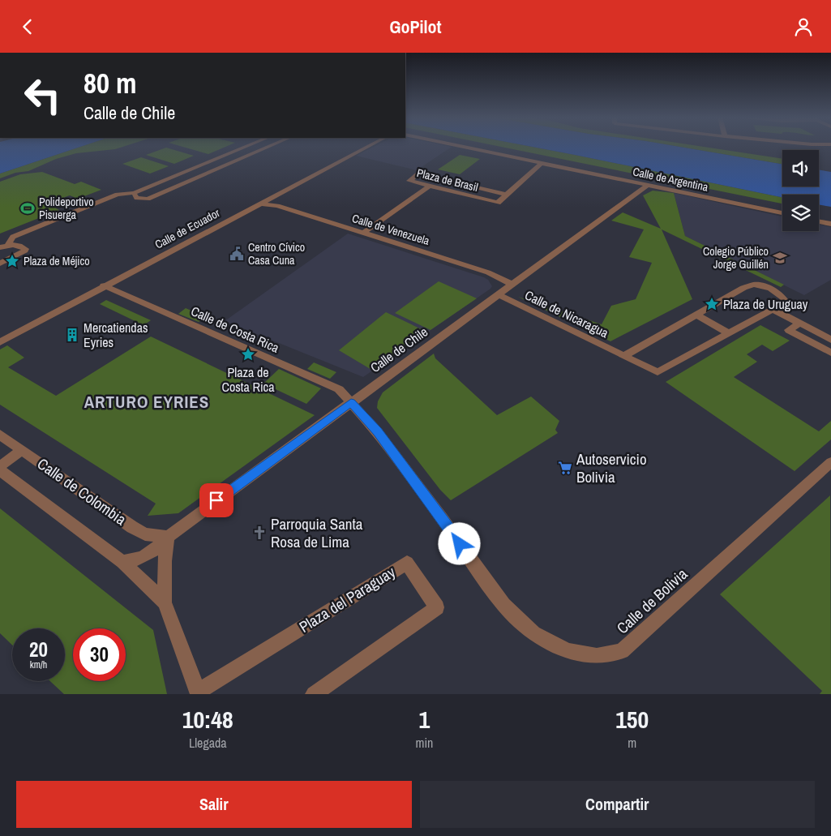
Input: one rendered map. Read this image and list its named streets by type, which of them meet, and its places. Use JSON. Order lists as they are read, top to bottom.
{
  "streets": {
    "street": [
      "Calle de Argentina",
      "Plaza de Brasil",
      "Calle de Ecuador",
      "Calle de Venezuela",
      "Calle de Nicaragua",
      "Calle de Costa Rica",
      "Calle de Chile",
      "Calle de Colombia",
      "Plaza del Paraguay",
      "Calle de Bolivia"
    ]
  },
  "crossings": [
    ["Calle de Argentina", "Calle de Chile"],
    ["Calle de Ecuador", "Calle de Venezuela"],
    ["Calle de Ecuador", "Calle de Costa Rica"],
    ["Calle de Venezuela", "Calle de Chile"],
    ["Calle de Nicaragua", "Calle de Chile"],
    ["Calle de Costa Rica", "Calle de Chile"],
    ["Calle de Costa Rica", "Calle de Bolivia"],
    ["Calle de Chile", "Calle de Colombia"],
    ["Calle de Chile", "Calle de Bolivia"]
  ],
  "districts": ["ARTURO EYRIES"],
  "places": {
    "sports": ["Polideportivo Pisuerga"],
    "public building": ["Centro Cívico Casa Cuna"],
    "school or university": ["Colegio Público Jorge Guillén"],
    "place": ["Plaza de Méjico", "Plaza de Uruguay", "Plaza de Costa Rica"],
    "building": ["Mercatiendas Eyries"],
    "supermarket": ["Autoservicio Bolivia"],
    "church": ["Parroquia Santa Rosa de Lima"]
  },
  "page": {
    "header": "GoPilot",
    "turn": ["80 m", "Calle de Chile"],
    "speed": "20 km/h",
    "limit": "30",
    "eta": [
      "10:48",
      "Llegada",
      "1",
      "min",
      "150",
      "m"
    ],
    "buttons": ["Salir", "Compartir"]
  }
}
